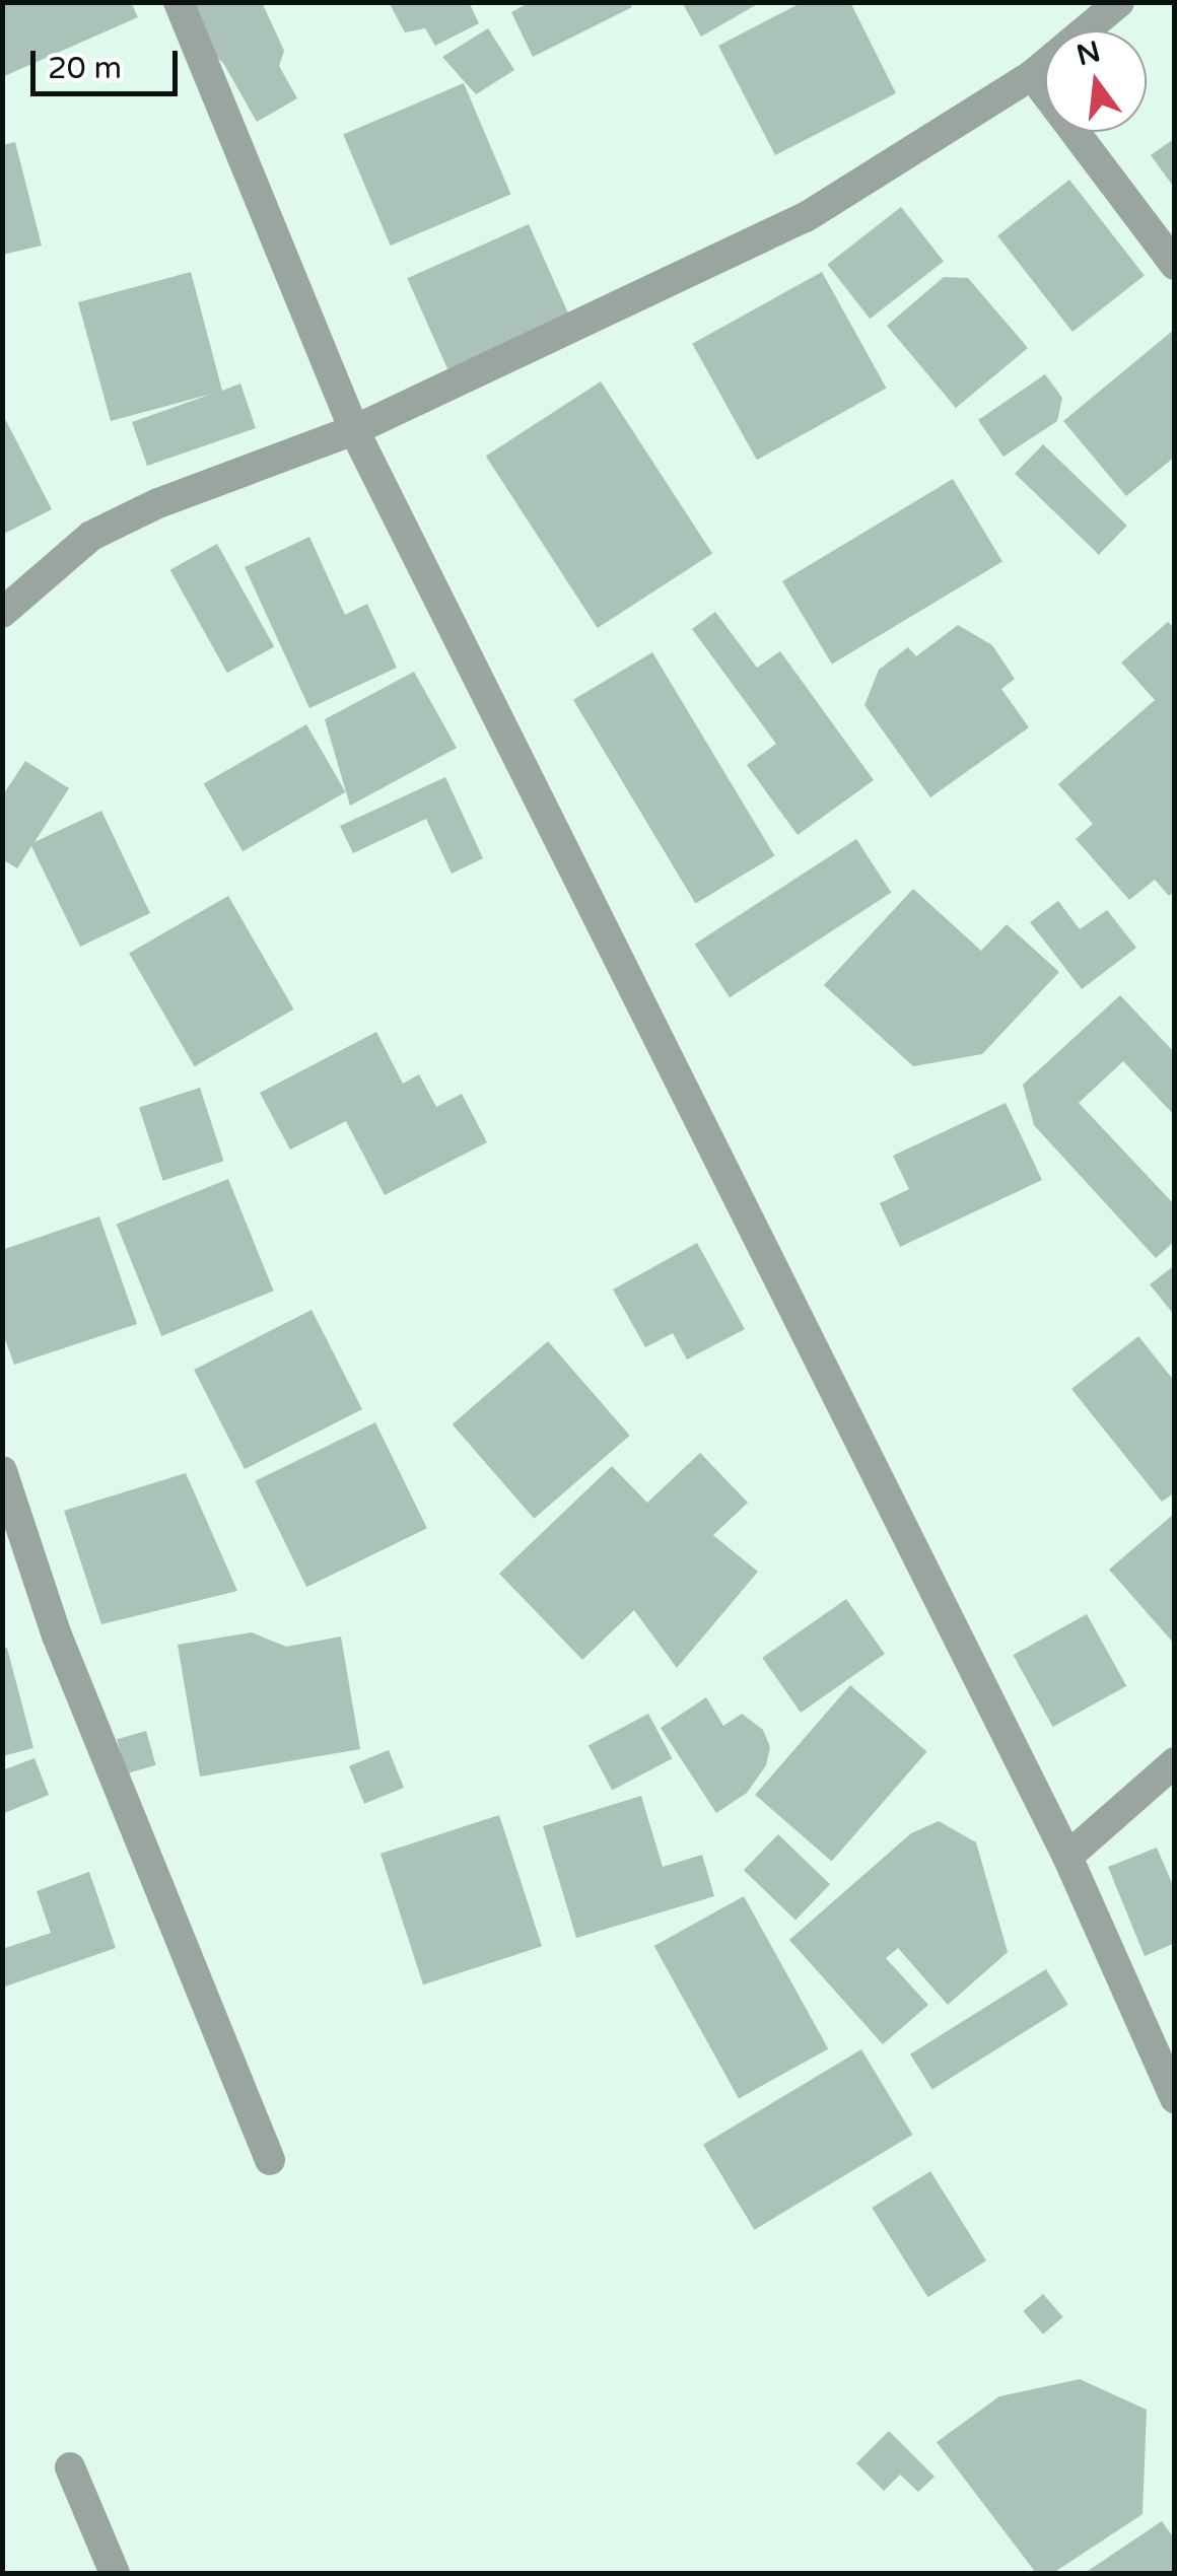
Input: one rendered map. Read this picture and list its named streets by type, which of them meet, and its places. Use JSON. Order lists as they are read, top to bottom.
{
  "scale_bar": "20 m",
  "north": "top"
}
